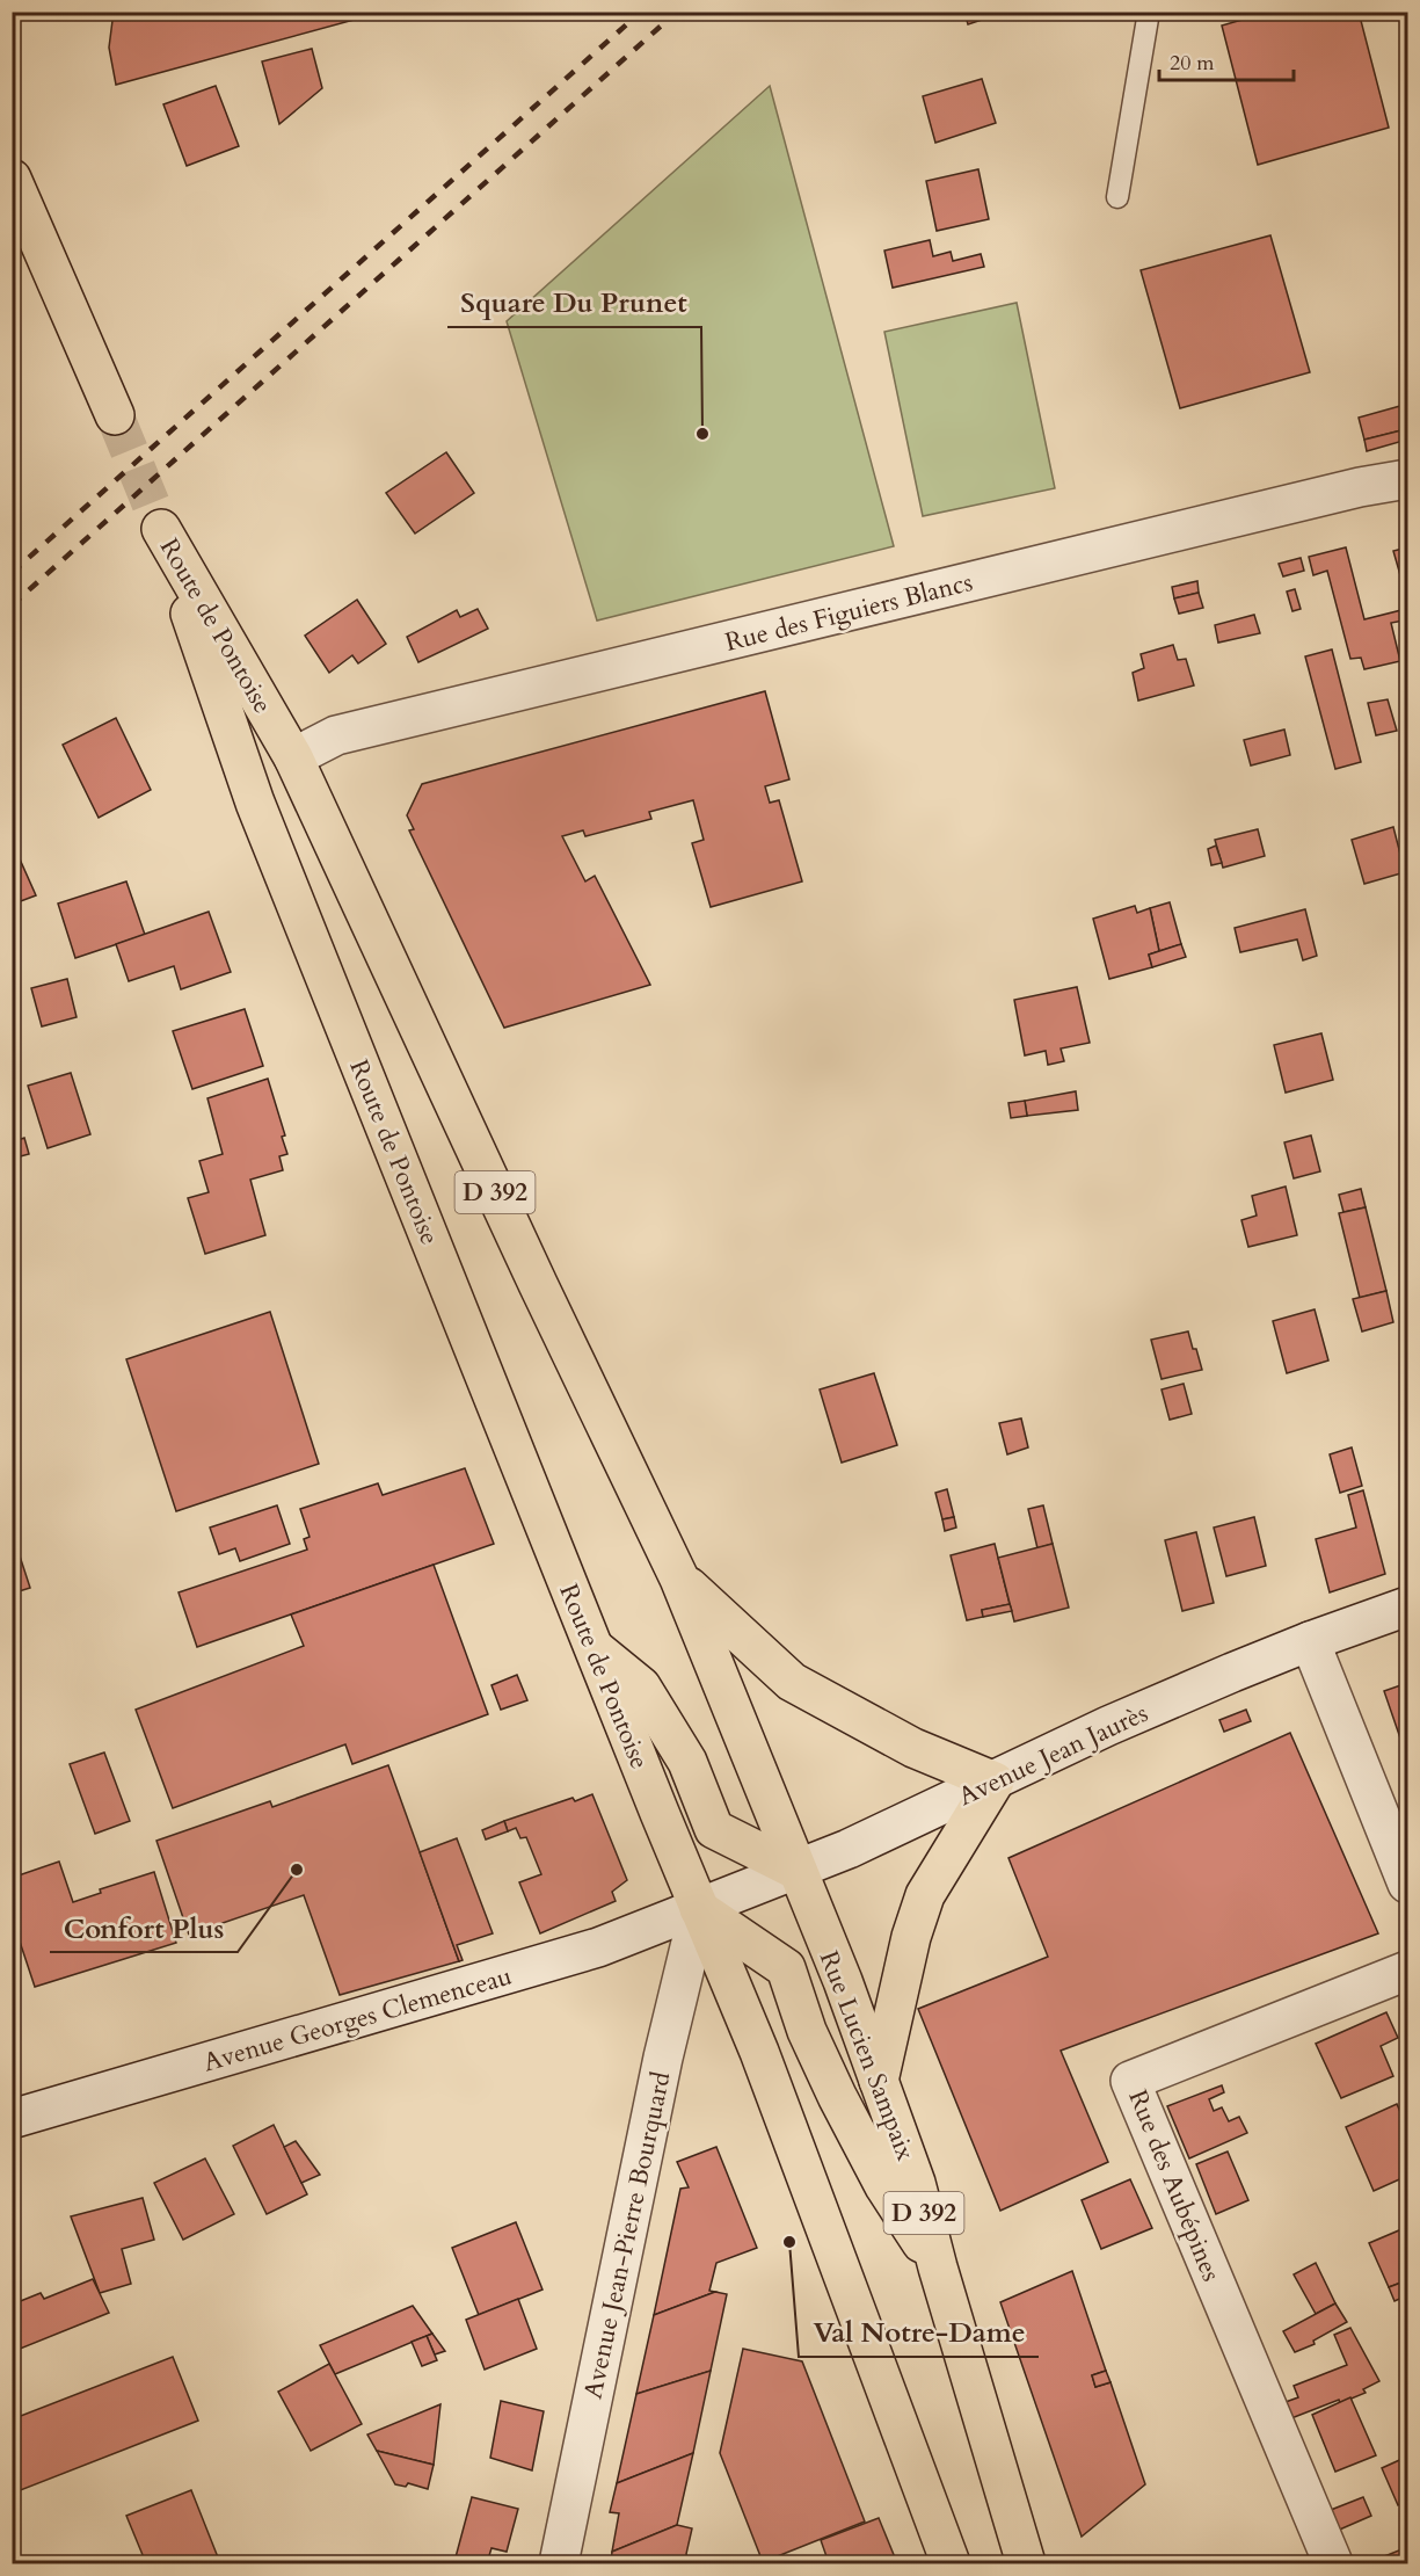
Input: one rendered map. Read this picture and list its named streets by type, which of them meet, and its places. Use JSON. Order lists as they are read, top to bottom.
{
  "streets": {
    "main road": ["Route de Pontoise", "D 392", "Rue Lucien Sampaix"],
    "street": [
      "Rue des Figuiers Blancs",
      "Avenue Jean Jaurès",
      "Avenue Georges Clemenceau",
      "Rue des Aubépines",
      "Avenue Jean-Pierre Bourquard"
    ]
  },
  "crossings": [
    ["Rue des Figuiers Blancs", "Route de Pontoise"],
    ["Route de Pontoise", "D 392"],
    ["Route de Pontoise", "Avenue Jean Jaurès"],
    ["Route de Pontoise", "Avenue Georges Clemenceau"],
    ["Route de Pontoise", "Rue Lucien Sampaix"],
    ["Route de Pontoise", "Avenue Jean-Pierre Bourquard"],
    ["D 392", "Avenue Jean Jaurès"],
    ["D 392", "Avenue Georges Clemenceau"],
    ["D 392", "Avenue Jean-Pierre Bourquard"],
    ["Avenue Jean Jaurès", "Avenue Georges Clemenceau"],
    ["Avenue Jean Jaurès", "Rue Lucien Sampaix"],
    ["Avenue Jean Jaurès", "Avenue Jean-Pierre Bourquard"],
    ["Avenue Georges Clemenceau", "Avenue Jean-Pierre Bourquard"]
  ],
  "places": ["Square Du Prunet", "Confort Plus", "Val Notre-Dame"],
  "scale_bar": "20 m"
}
